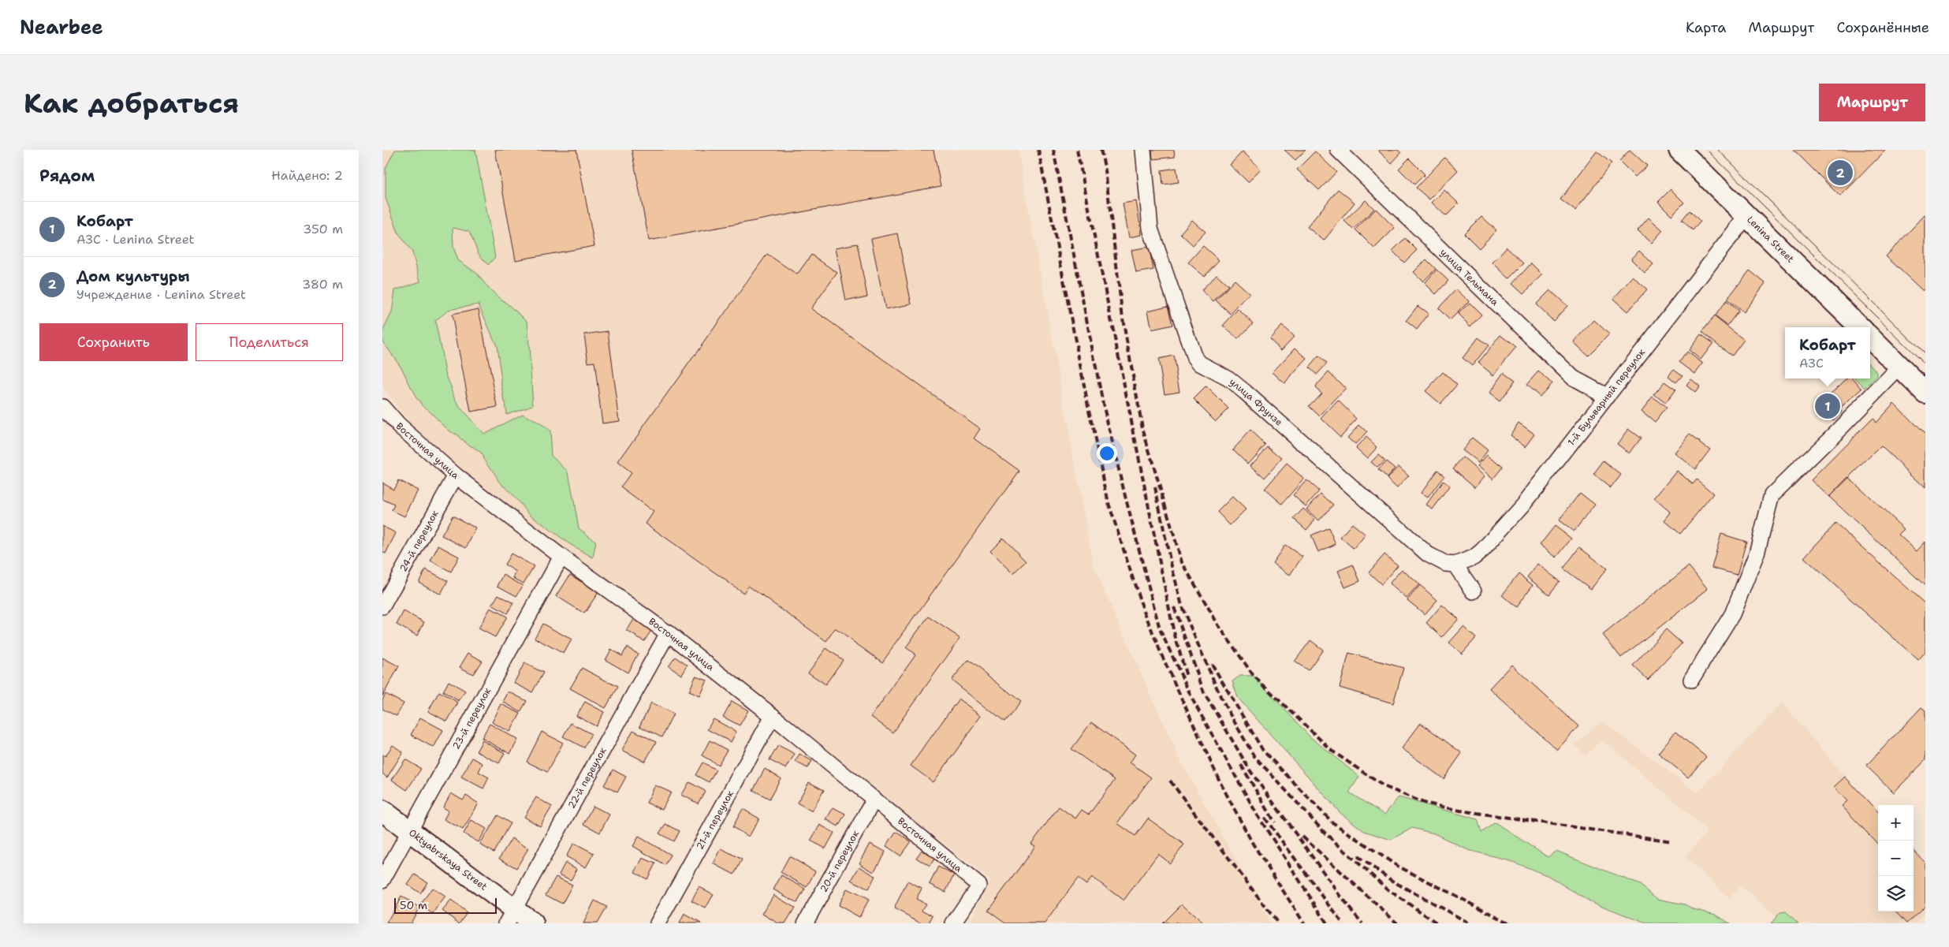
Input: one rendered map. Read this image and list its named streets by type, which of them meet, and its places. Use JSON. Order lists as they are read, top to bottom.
{
  "streets": {
    "main road": ["Lenina Street", "Oktyabrskaya Street"],
    "street": [
      "улица Тельмана",
      "1-й Бульварный переулок",
      "улица Фрунзе",
      "Восточная улица",
      "24-й переулок",
      "23-й переулок",
      "22-й переулок",
      "21-й переулок",
      "20-й переулок"
    ]
  },
  "crossings": [
    ["Lenina Street", "1-й Бульварный переулок"],
    ["улица Тельмана", "1-й Бульварный переулок"],
    ["1-й Бульварный переулок", "улица Фрунзе"],
    ["Восточная улица", "24-й переулок"],
    ["Восточная улица", "23-й переулок"],
    ["Восточная улица", "22-й переулок"],
    ["Восточная улица", "21-й переулок"],
    ["Восточная улица", "20-й переулок"],
    ["23-й переулок", "Oktyabrskaya Street"],
    ["22-й переулок", "Oktyabrskaya Street"]
  ],
  "scale_bar": "50 m",
  "page": {
    "header": "Nearbee",
    "nav": ["Карта", "Маршрут", "Сохранённые"],
    "buttons": [
      "Маршрут",
      ["Сохранить", "Поделиться"]
    ],
    "title": "Как добраться",
    "heading": ["Рядом", "Найдено: 2"],
    "pins": ["2", "1"],
    "list": [
      {
        "mark": "1",
        "name": "Кобарт",
        "note": "АЗС · Lenina Street",
        "value": "350 m"
      },
      {
        "mark": "2",
        "name": "Дом культуры",
        "note": "Учреждение · Lenina Street",
        "value": "380 m"
      }
    ],
    "popup": ["Кобарт", "АЗС"],
    "map_buttons": ["+", "−"],
    "scale": "50 m"
  }
}
